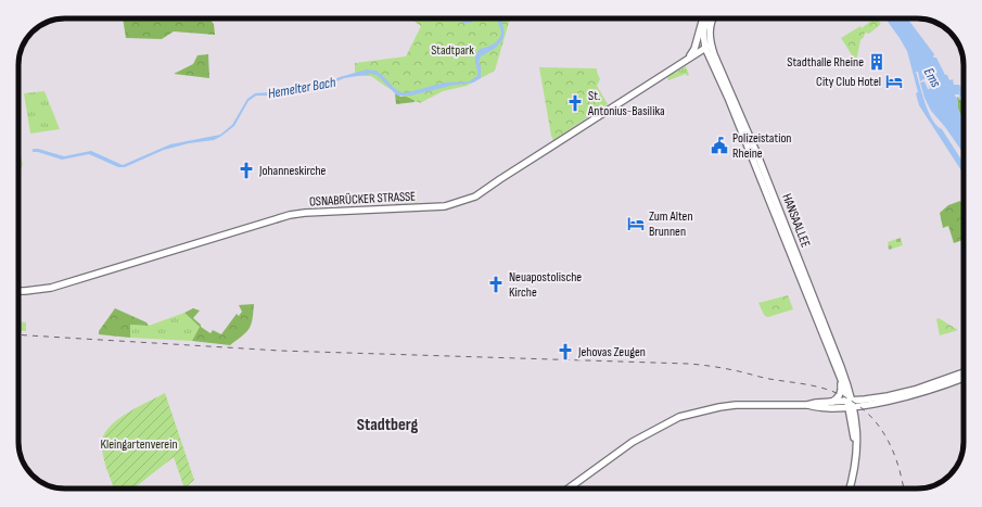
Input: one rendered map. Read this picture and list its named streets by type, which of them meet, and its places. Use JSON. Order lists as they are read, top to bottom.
{
  "streets": {
    "main road": ["OSNABRÜCKER STRASSE", "HANSAALLEE"]
  },
  "crossings": [
    ["OSNABRÜCKER STRASSE", "HANSAALLEE"]
  ],
  "districts": ["Stadtberg"],
  "water": ["Ems", "Hemelter Bach"],
  "parks": ["Stadtpark", "Kleingartenverein"],
  "places": {
    "building": ["Stadthalle Rheine"],
    "hotel": ["City Club Hotel", "Zum Alten Brunnen"],
    "church": [
      "St. Antonius-Basilika",
      "Johanneskirche",
      "Neuapostolische Kirche",
      "Jehovas Zeugen"
    ],
    "public building": ["Polizeistation Rheine"]
  }
}
